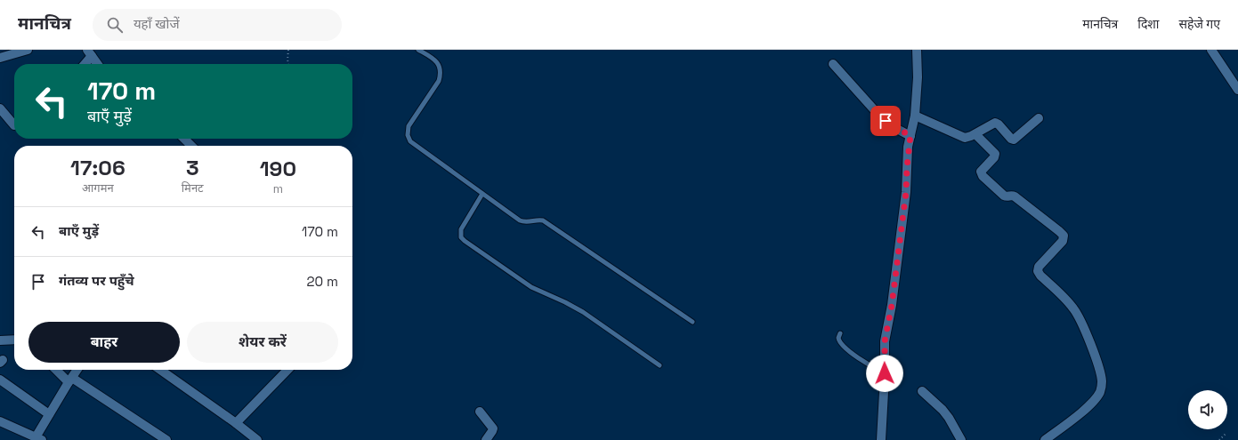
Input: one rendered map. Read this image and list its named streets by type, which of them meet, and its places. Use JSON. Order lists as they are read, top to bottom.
{
  "page": {
    "header": "मानचित्र",
    "search": "यहाँ खोजें",
    "nav": ["मानचित्र", "दिशा", "सहेजे गए"],
    "turn": ["170 m", "बाएँ मुड़ें"],
    "eta": [
      "17:06",
      "आगमन",
      "3",
      "मिनट",
      "190",
      "m"
    ],
    "list": [
      {
        "name": "बाएँ मुड़ें",
        "value": "170 m"
      },
      {
        "name": "गंतव्य पर पहुँचे",
        "value": "20 m"
      }
    ],
    "buttons": ["बाहर", "शेयर करें"]
  }
}
